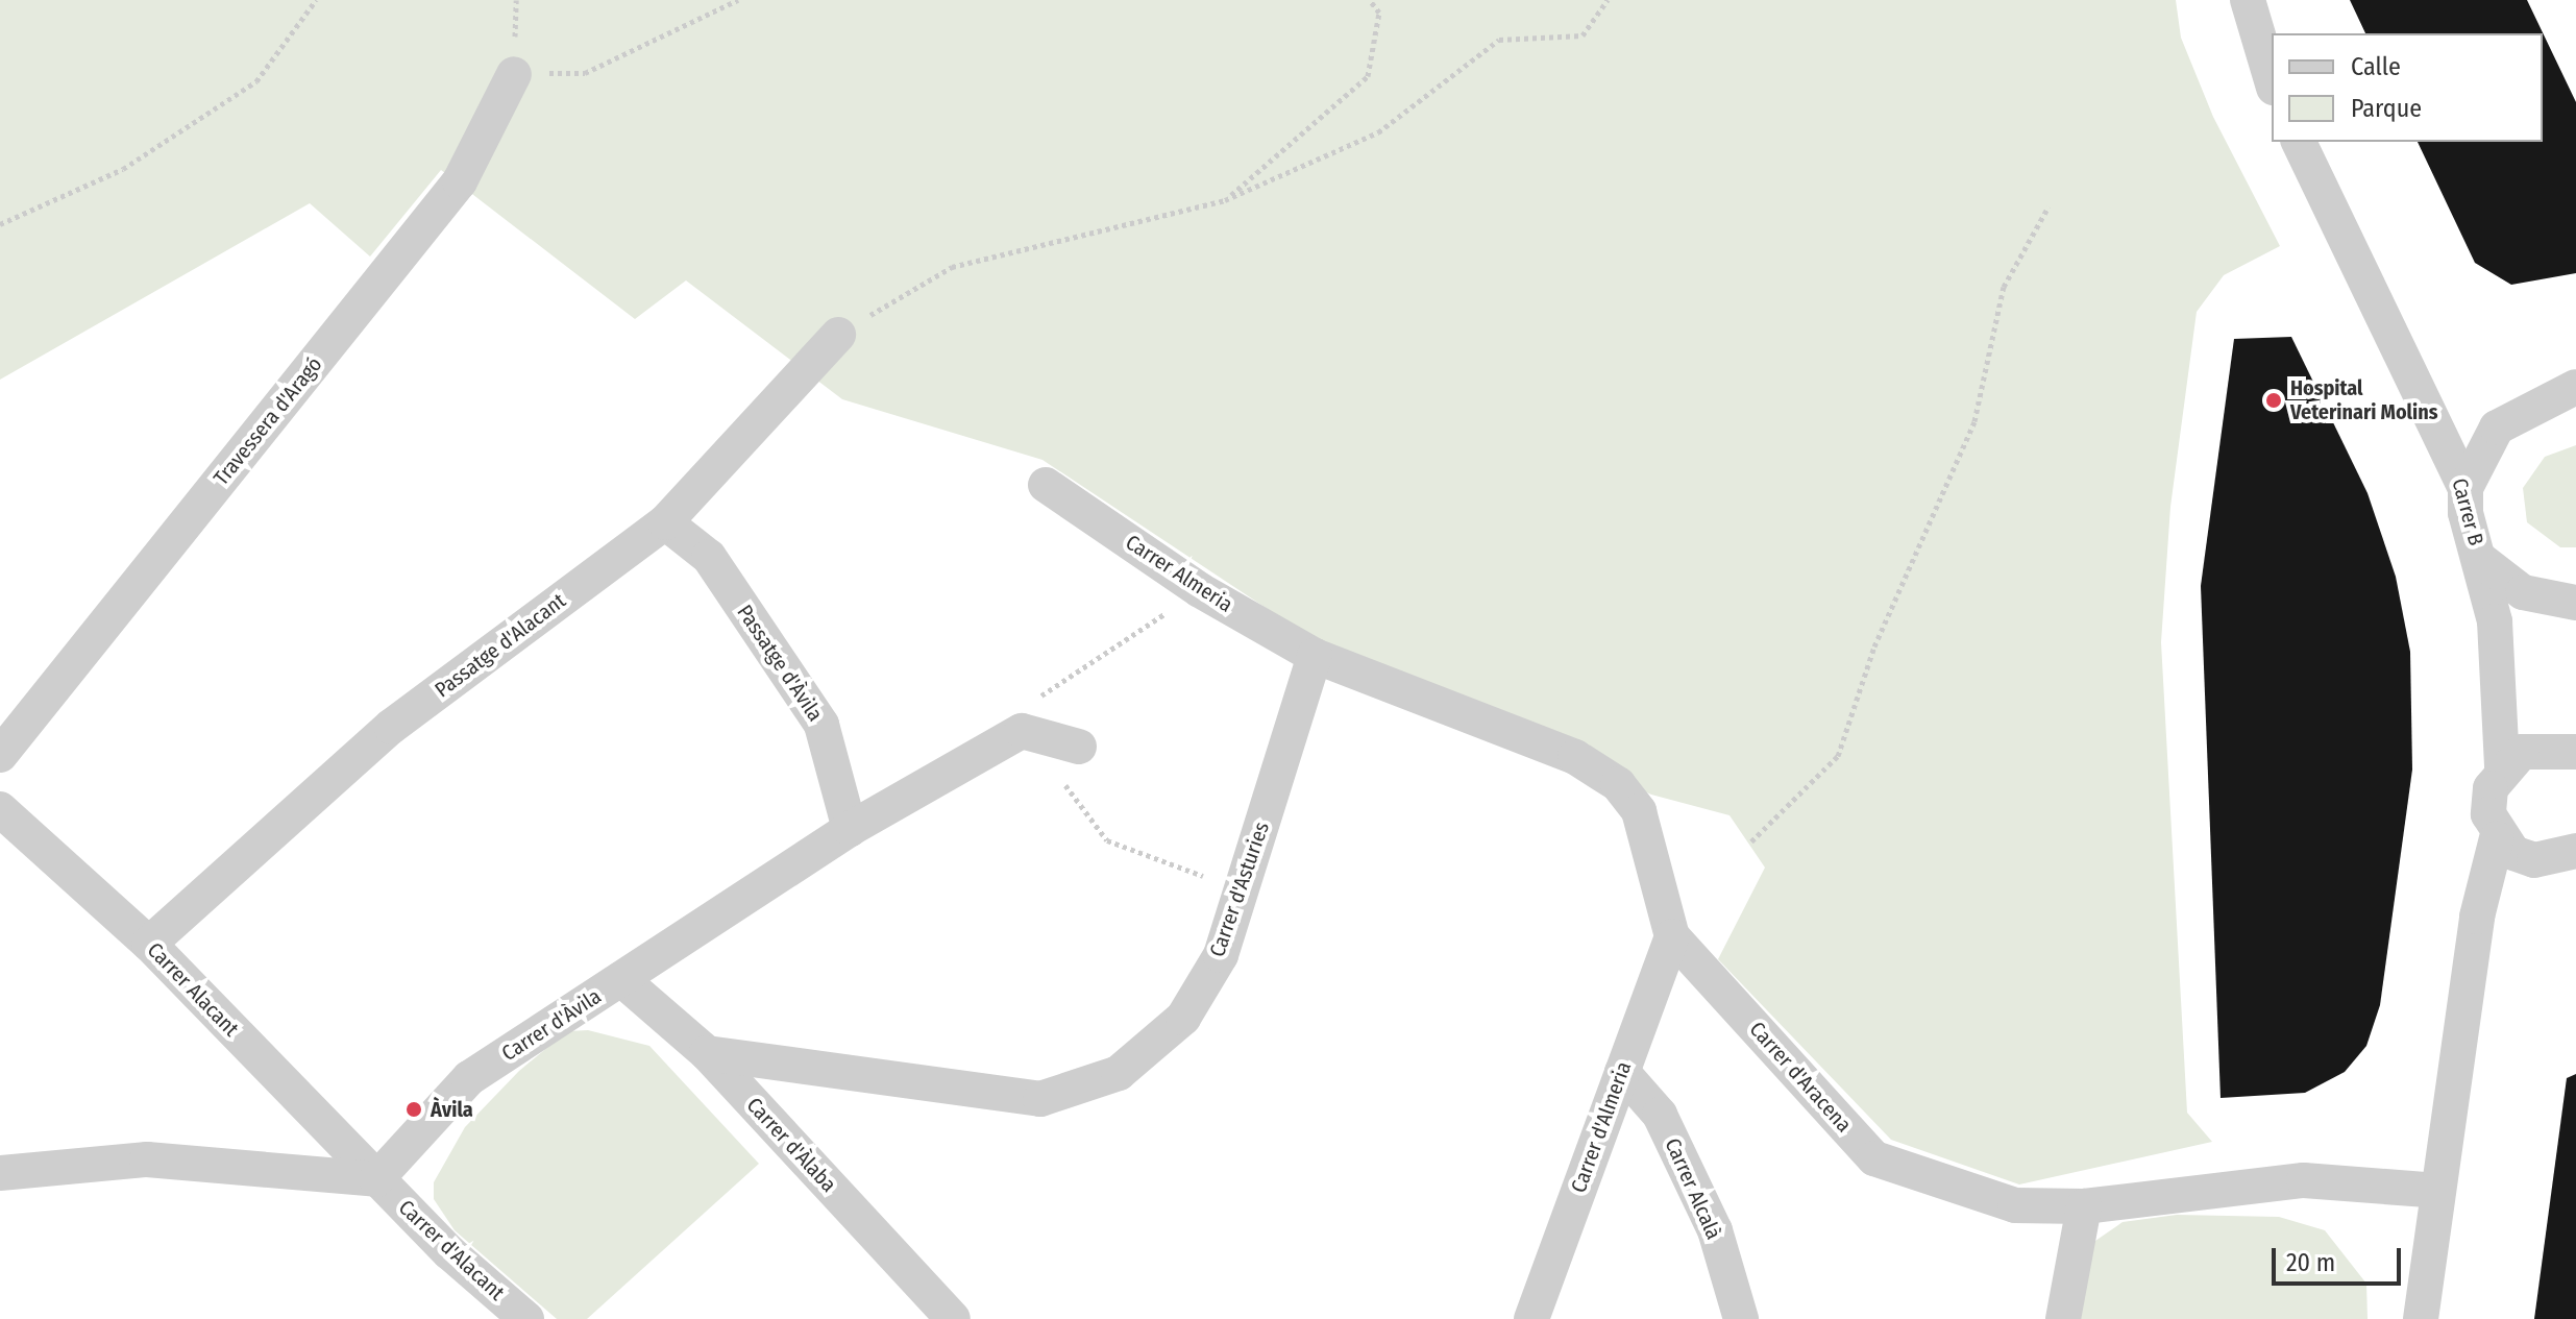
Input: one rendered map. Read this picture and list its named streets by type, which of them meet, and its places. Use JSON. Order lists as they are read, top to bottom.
{
  "streets": {
    "street": [
      "Travessera d'Aragó",
      "Carrer B",
      "Carrer Almeria",
      "Passatge d'Alacant",
      "Passatge d'Àvila",
      "Carrer d'Asturies",
      "Carrer Alacant",
      "Carrer d'Àvila",
      "Carrer d'Aracena",
      "Carrer d'Almeria",
      "Carrer d'Àlaba",
      "Carrer Alcalà",
      "Carrer d'Alacant"
    ]
  },
  "crossings": [
    ["Carrer B", "Carrer d'Aracena"],
    ["Carrer Almeria", "Carrer d'Asturies"],
    ["Carrer Almeria", "Carrer d'Aracena"],
    ["Passatge d'Alacant", "Passatge d'Àvila"],
    ["Passatge d'Alacant", "Carrer Alacant"],
    ["Passatge d'Àvila", "Carrer d'Àvila"],
    ["Carrer d'Asturies", "Carrer d'Aracena"],
    ["Carrer d'Asturies", "Carrer d'Àlaba"],
    ["Carrer Alacant", "Carrer d'Àvila"],
    ["Carrer Alacant", "Carrer d'Alacant"],
    ["Carrer d'Àvila", "Carrer d'Àlaba"],
    ["Carrer d'Àvila", "Carrer d'Alacant"],
    ["Carrer d'Aracena", "Carrer d'Almeria"],
    ["Carrer d'Almeria", "Carrer Alcalà"]
  ],
  "places": ["Hospital Veterinari Molins", "Àvila"],
  "legend": ["Calle", "Parque"],
  "scale_bar": "20 m"
}
